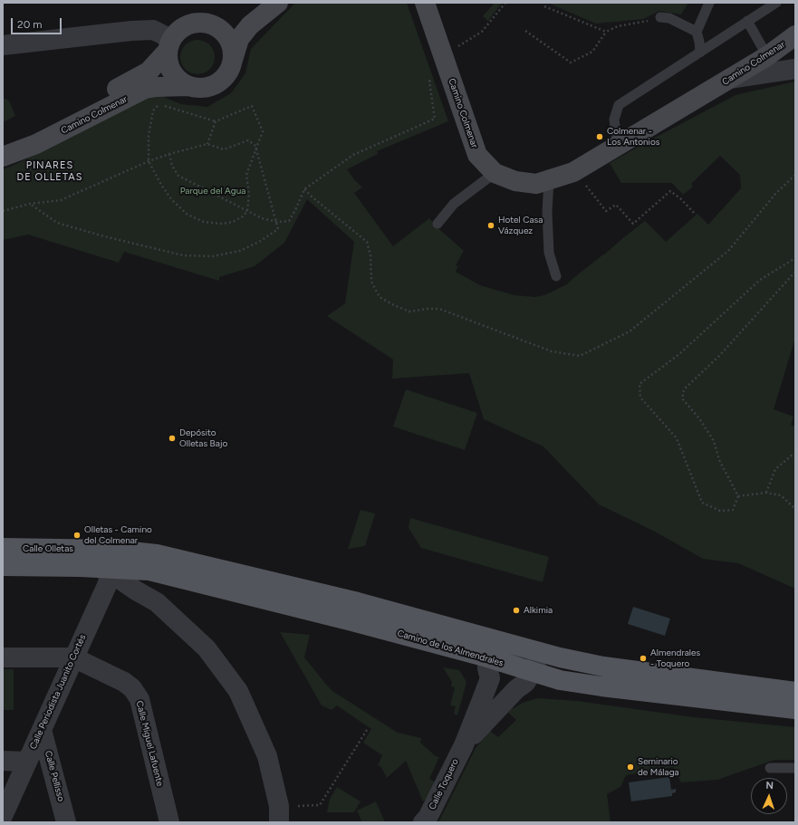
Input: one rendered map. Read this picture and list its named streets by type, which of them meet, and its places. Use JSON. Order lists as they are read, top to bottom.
{
  "streets": {
    "main road": ["Camino Colmenar", "Calle Olletas", "Camino de los Almendrales"],
    "street": [
      "Calle Periodista Juanito Cortés",
      "Calle Miguel Lafuente",
      "Calle Pellisso",
      "Calle Toquero"
    ]
  },
  "crossings": [
    ["Calle Olletas", "Camino de los Almendrales"],
    ["Calle Olletas", "Calle Periodista Juanito Cortés"],
    ["Camino de los Almendrales", "Calle Periodista Juanito Cortés"],
    ["Camino de los Almendrales", "Calle Toquero"],
    ["Calle Periodista Juanito Cortés", "Calle Miguel Lafuente"],
    ["Calle Periodista Juanito Cortés", "Calle Pellisso"]
  ],
  "districts": ["PINARES DE OLLETAS"],
  "parks": ["Parque del Agua"],
  "places": [
    "Colmenar - Los Antonios",
    "Hotel Casa Vázquez",
    "Depósito Olletas Bajo",
    "Olletas - Camino del Colmenar",
    "Alkimia",
    "Almendrales - Toquero",
    "Seminario de Málaga"
  ],
  "scale_bar": "20 m",
  "north": "top"
}
